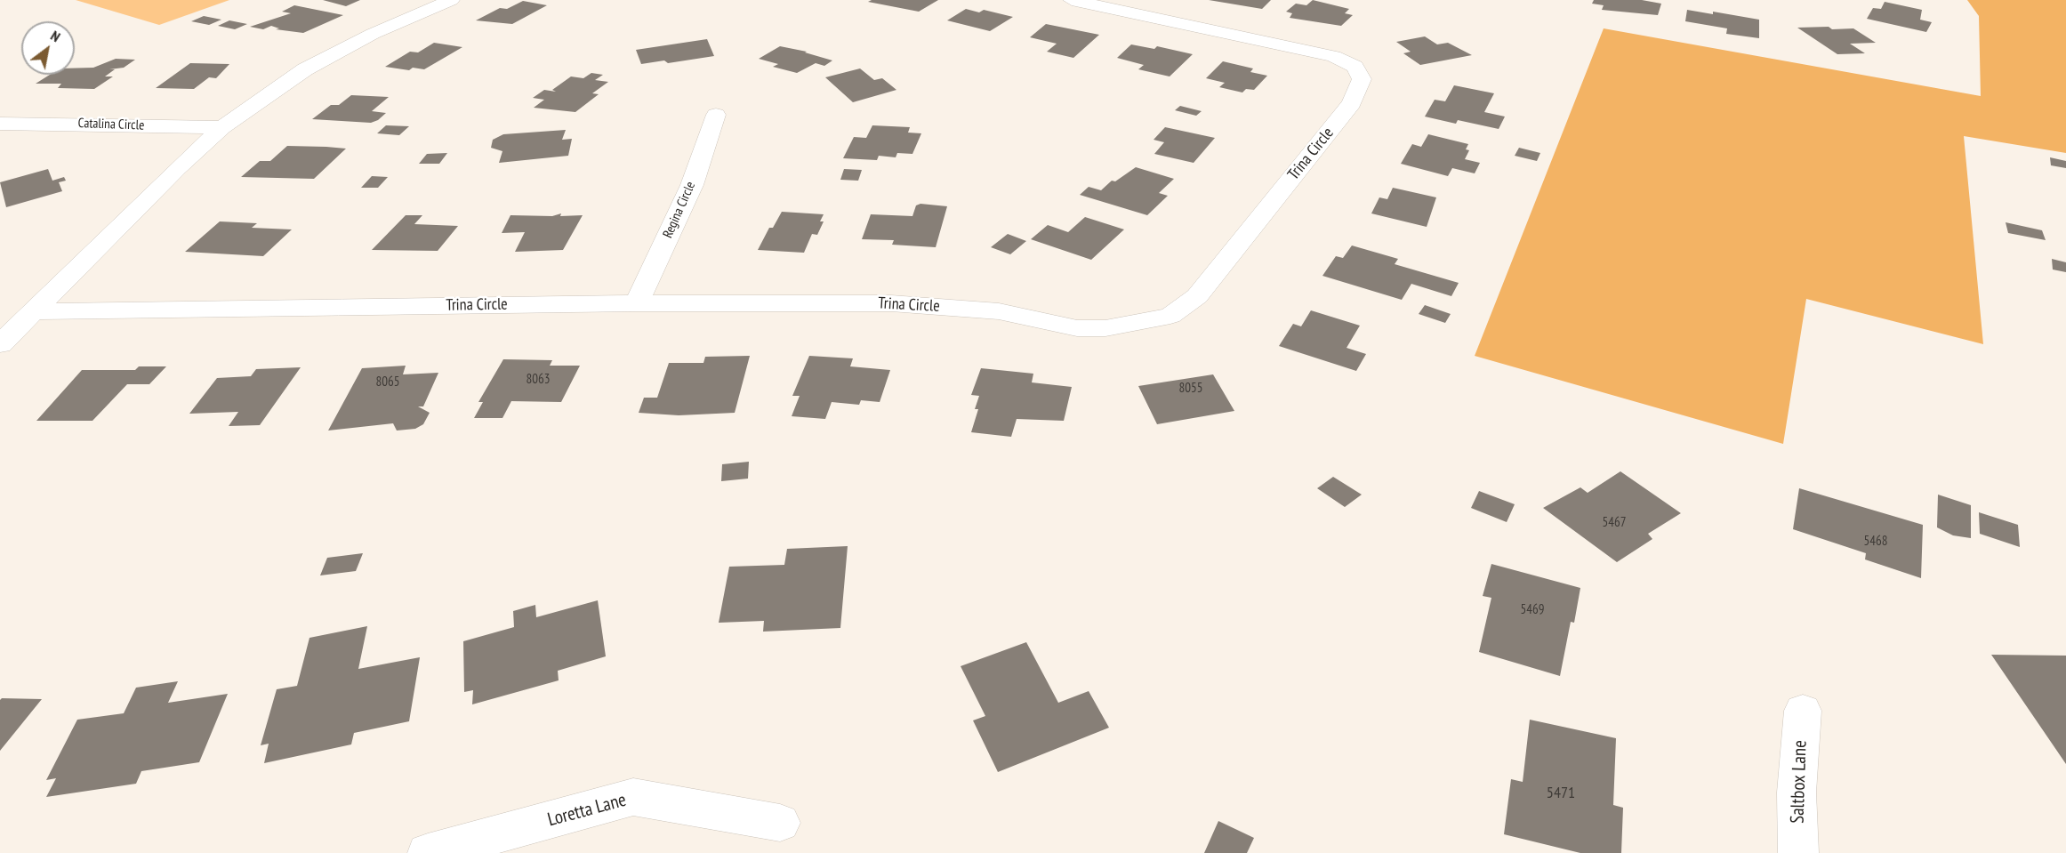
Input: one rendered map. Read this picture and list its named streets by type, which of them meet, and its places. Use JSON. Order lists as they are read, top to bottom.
{
  "streets": {
    "street": [
      "Catalina Circle",
      "Trina Circle",
      "Regina Circle",
      "Saltbox Lane",
      "Loretta Lane"
    ]
  },
  "crossings": [
    ["Trina Circle", "Regina Circle"]
  ],
  "house_numbers": [
    "8063",
    "8065",
    "8055",
    "5467",
    "5468",
    "5469",
    "5471"
  ],
  "north": "top right"
}
